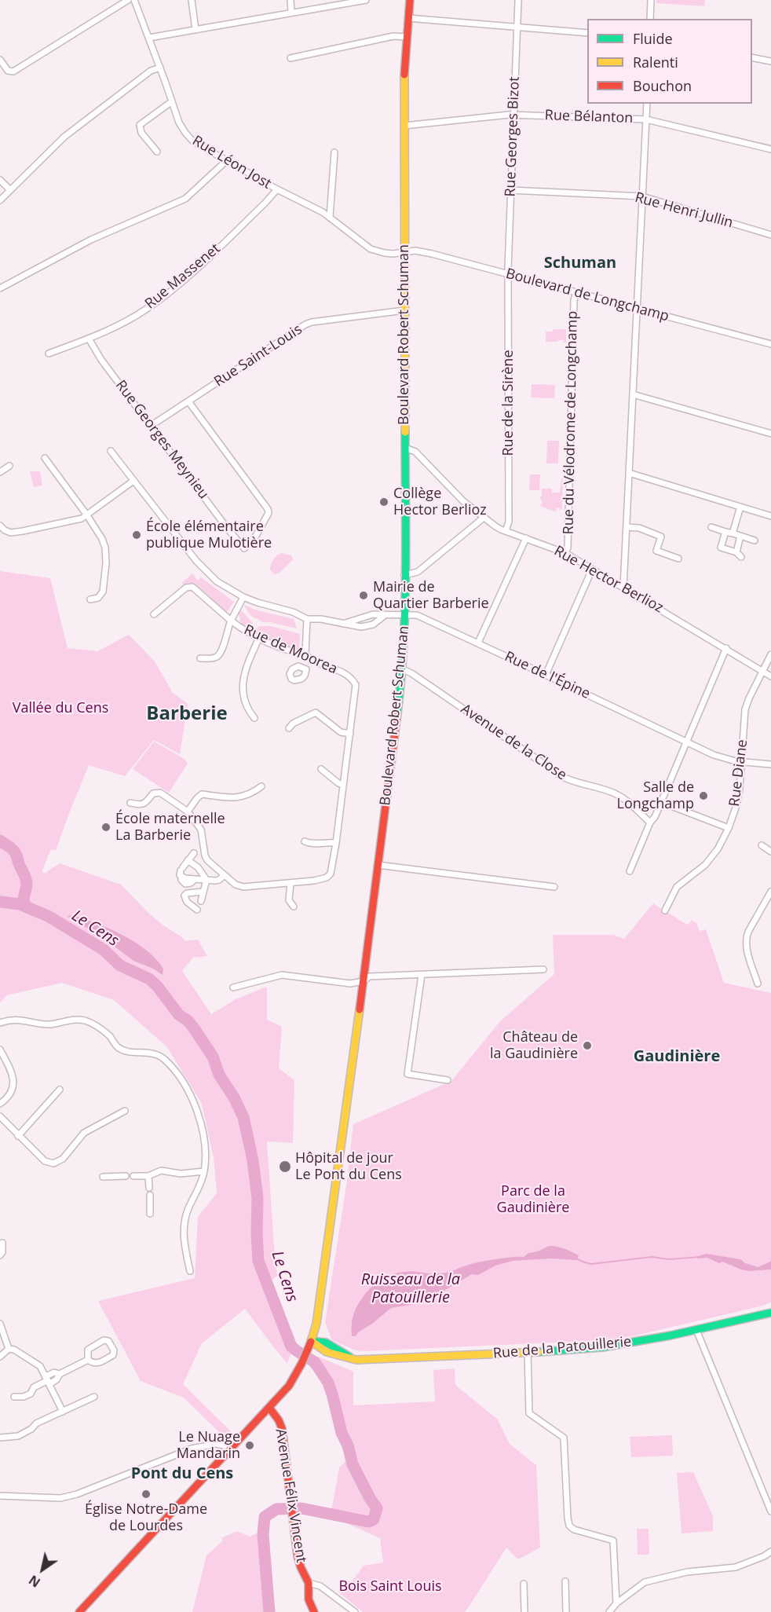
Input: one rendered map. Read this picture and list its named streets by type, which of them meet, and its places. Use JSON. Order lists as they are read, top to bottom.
{
  "streets": {
    "main road": ["Boulevard Robert Schuman", "Rue de la Patouillerie", "Avenue Félix Vincent"],
    "street": [
      "Rue Bélanton",
      "Rue Georges Bizot",
      "Rue Léon Jost",
      "Rue Henri Jullin",
      "Rue Massenet",
      "Boulevard de Longchamp",
      "Rue Saint-Louis",
      "Rue de la Sirène",
      "Rue du Vélodrome de Longchamp",
      "Rue Georges Meynieu",
      "Rue Hector Berlioz",
      "Rue de Moorea",
      "Rue de l'Épine",
      "Avenue de la Close",
      "Rue Diane"
    ]
  },
  "crossings": [
    ["Rue Bélanton", "Rue Georges Bizot"],
    ["Rue Bélanton", "Boulevard Robert Schuman"],
    ["Rue Georges Bizot", "Rue Henri Jullin"],
    ["Rue Georges Bizot", "Boulevard de Longchamp"],
    ["Rue Georges Bizot", "Rue de la Sirène"],
    ["Rue Léon Jost", "Rue Massenet"],
    ["Rue Léon Jost", "Boulevard de Longchamp"],
    ["Rue Léon Jost", "Boulevard Robert Schuman"],
    ["Rue Massenet", "Rue Georges Meynieu"],
    ["Boulevard de Longchamp", "Boulevard Robert Schuman"],
    ["Boulevard de Longchamp", "Rue de la Sirène"],
    ["Boulevard de Longchamp", "Rue du Vélodrome de Longchamp"],
    ["Boulevard Robert Schuman", "Rue Saint-Louis"],
    ["Boulevard Robert Schuman", "Rue Hector Berlioz"],
    ["Boulevard Robert Schuman", "Rue de l'Épine"],
    ["Boulevard Robert Schuman", "Avenue de la Close"],
    ["Boulevard Robert Schuman", "Rue de la Patouillerie"],
    ["Boulevard Robert Schuman", "Avenue Félix Vincent"],
    ["Rue Saint-Louis", "Rue Georges Meynieu"],
    ["Rue de la Sirène", "Rue Hector Berlioz"],
    ["Rue du Vélodrome de Longchamp", "Rue Hector Berlioz"],
    ["Rue Hector Berlioz", "Rue Diane"],
    ["Rue de l'Épine", "Rue Diane"]
  ],
  "districts": [
    "Schuman",
    "Barberie",
    "Gaudinière",
    "Pont du Cens"
  ],
  "water": ["Le Cens", "Ruisseau de la Patouillerie"],
  "parks": ["Vallée du Cens", "Parc de la Gaudinière", "Bois Saint Louis"],
  "places": [
    "Collège Hector Berlioz",
    "École élémentaire publique Mulotière",
    "Mairie de Quartier Barberie",
    "Salle de Longchamp",
    "École maternelle La Barberie",
    "Château de la Gaudinière",
    "Hôpital de jour Le Pont du Cens",
    "Le Nuage Mandarin",
    "Église Notre-Dame de Lourdes"
  ],
  "legend": ["Fluide", "Ralenti", "Bouchon"],
  "north": "bottom left"
}
